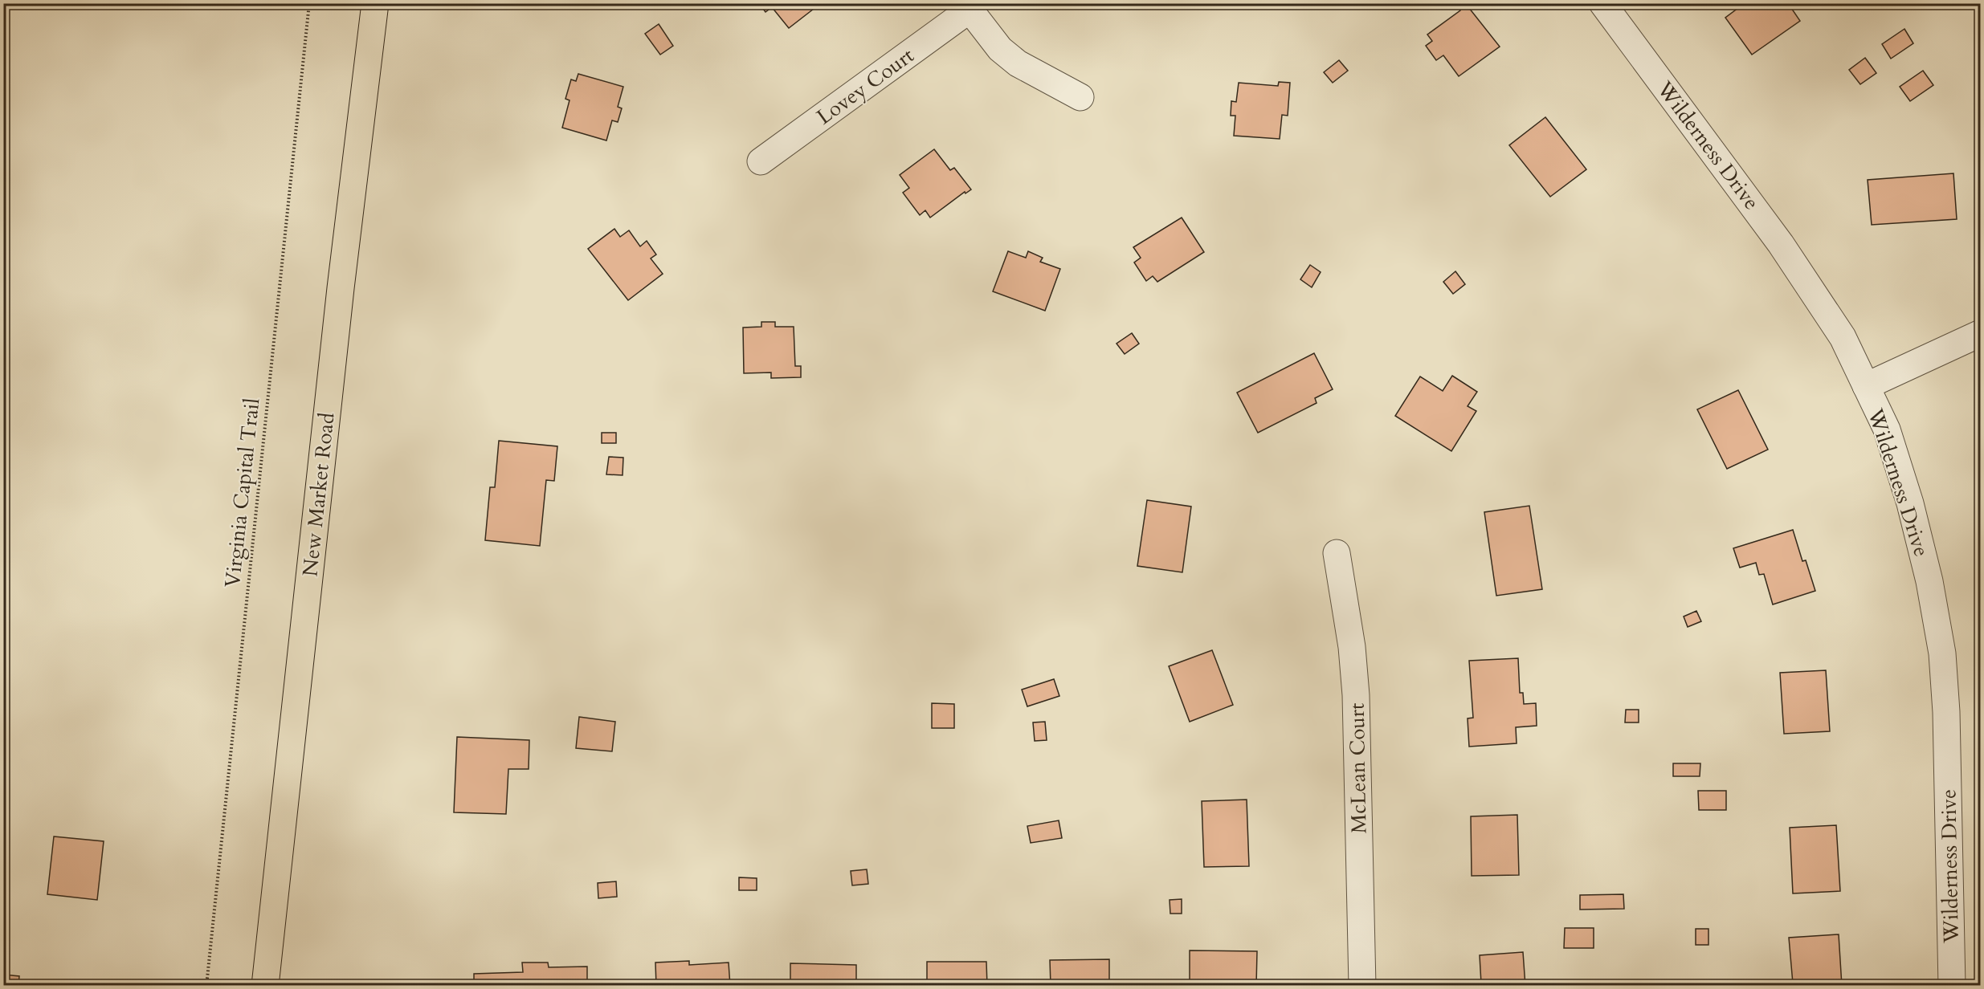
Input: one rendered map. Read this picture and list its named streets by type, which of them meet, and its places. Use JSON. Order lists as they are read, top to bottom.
{
  "streets": {
    "main road": ["New Market Road"],
    "street": ["Lovey Court", "Wilderness Drive", "McLean Court"],
    "path": ["Virginia Capital Trail"]
  }
}
